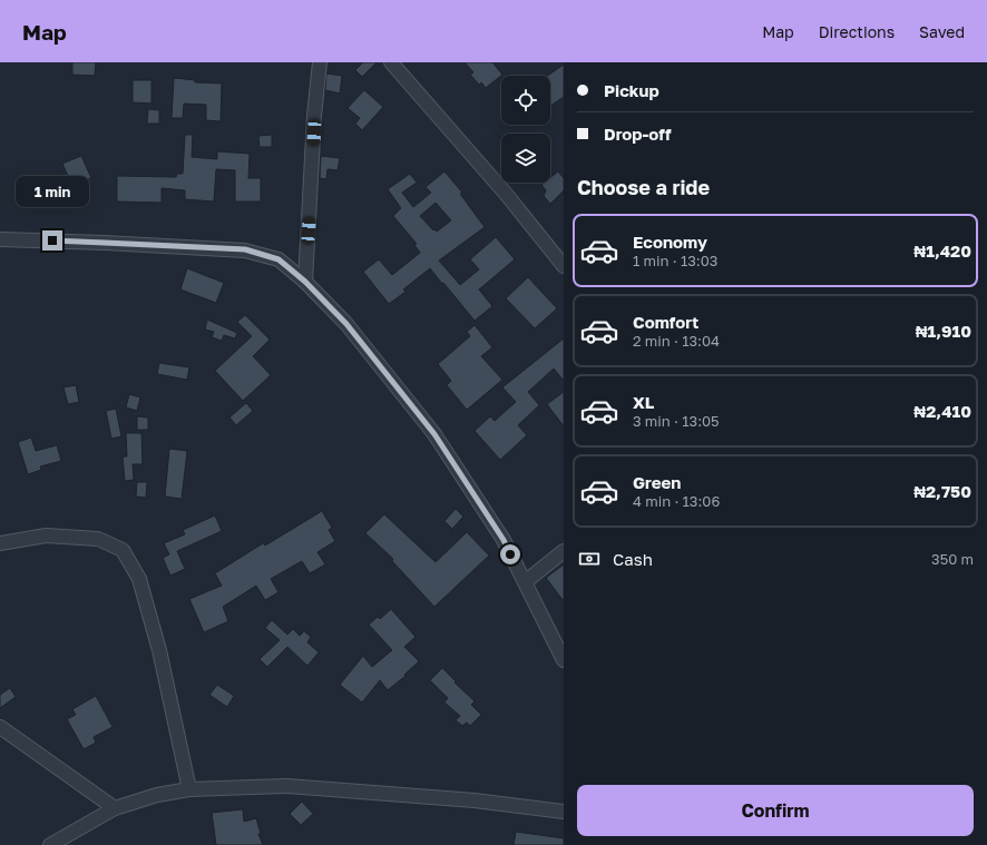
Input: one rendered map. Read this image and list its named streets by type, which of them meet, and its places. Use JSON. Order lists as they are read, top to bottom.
{
  "page": {
    "header": "Map",
    "nav": ["Map", "Directions", "Saved"],
    "banner": ["Pickup", "Drop-off"],
    "heading": "Choose a ride",
    "bubble": "1 min",
    "list": [
      {
        "name": "Economy",
        "note": "1 min · 13:03",
        "value": "₦1,420"
      },
      {
        "name": "Comfort",
        "note": "2 min · 13:04",
        "value": "₦1,910"
      },
      {
        "name": "XL",
        "note": "3 min · 13:05",
        "value": "₦2,410"
      },
      {
        "name": "Green",
        "note": "4 min · 13:06",
        "value": "₦2,750"
      }
    ],
    "pay": ["Cash", "350 m"],
    "buttons": "Confirm"
  }
}
